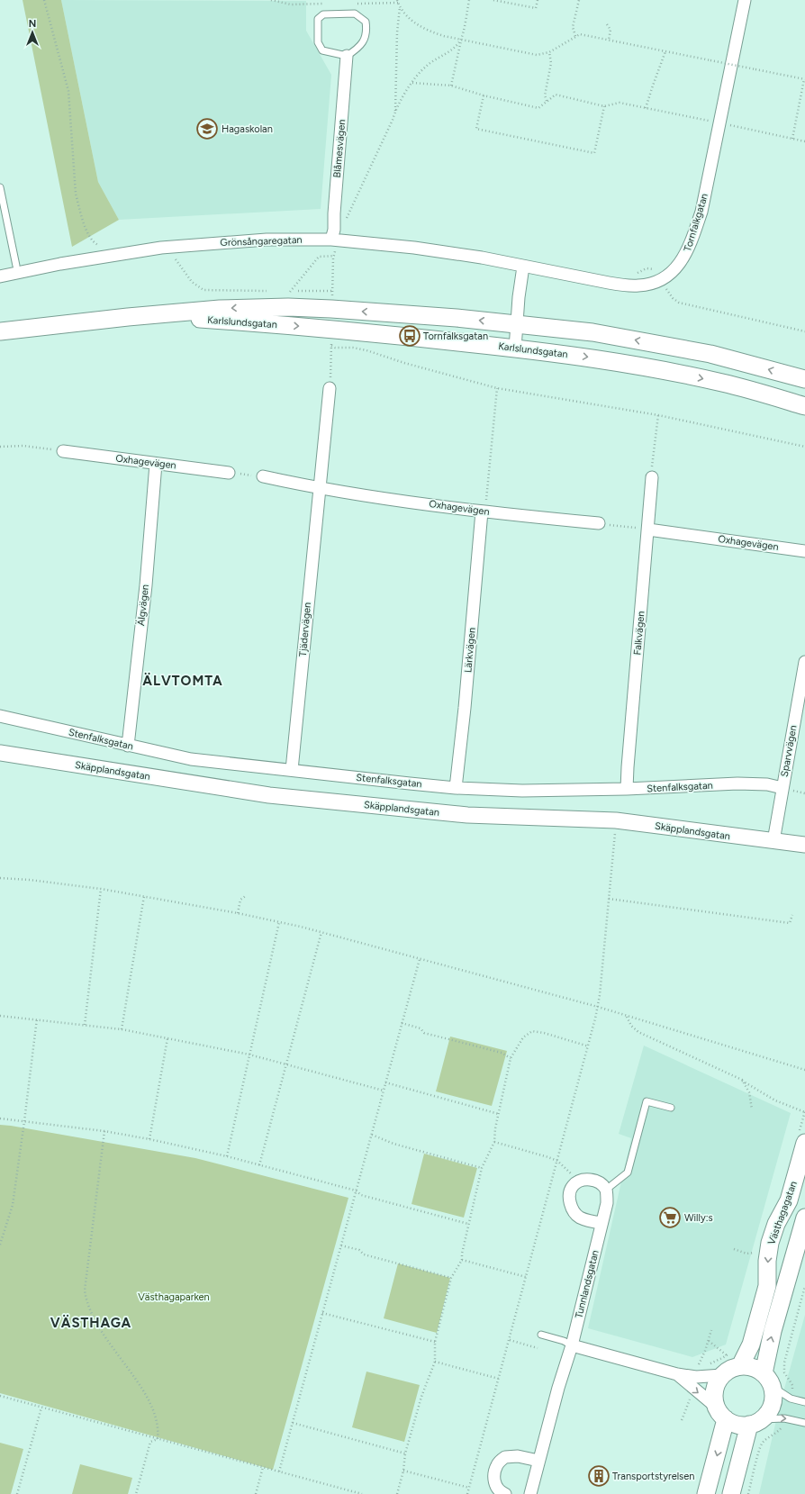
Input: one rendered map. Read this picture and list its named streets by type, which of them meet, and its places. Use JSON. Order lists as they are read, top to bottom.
{
  "streets": {
    "main road": ["Karlslundsgatan", "Västhagagatan"],
    "street": [
      "Blåmesvägen",
      "Tornfalkgatan",
      "Grönsångaregatan",
      "Oxhagevägen",
      "Älgvägen",
      "Tjädervägen",
      "Falkvägen",
      "Lärkvägen",
      "Stenfalksgatan",
      "Sparvvägen",
      "Skäpplandsgatan",
      "Tunnlandsgatan"
    ]
  },
  "crossings": [
    ["Blåmesvägen", "Grönsångaregatan"],
    ["Tornfalkgatan", "Grönsångaregatan"],
    ["Oxhagevägen", "Älgvägen"],
    ["Oxhagevägen", "Tjädervägen"],
    ["Oxhagevägen", "Falkvägen"],
    ["Oxhagevägen", "Lärkvägen"],
    ["Älgvägen", "Stenfalksgatan"],
    ["Tjädervägen", "Stenfalksgatan"],
    ["Falkvägen", "Stenfalksgatan"],
    ["Lärkvägen", "Stenfalksgatan"],
    ["Stenfalksgatan", "Sparvvägen"],
    ["Sparvvägen", "Skäpplandsgatan"]
  ],
  "districts": ["ÄLVTOMTA", "VÄSTHAGA"],
  "parks": ["Västhagaparken"],
  "places": {
    "school or university": ["Hagaskolan"],
    "bus stop": ["Tornfalksgatan"],
    "supermarket": ["Willy:s"],
    "building": ["Transportstyrelsen"]
  },
  "north": "top"
}
